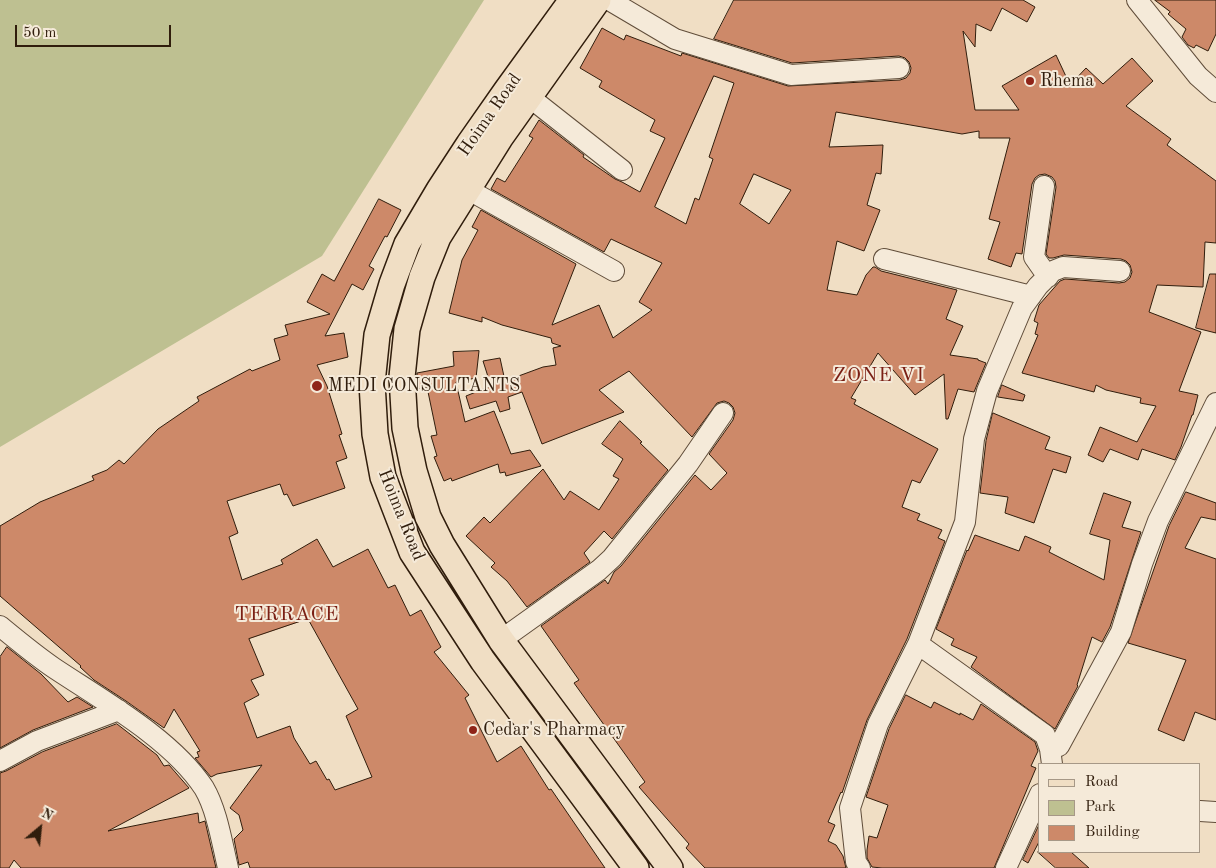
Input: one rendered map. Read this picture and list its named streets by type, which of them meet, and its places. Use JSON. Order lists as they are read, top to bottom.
{
  "streets": {
    "main road": ["Hoima Road"]
  },
  "districts": ["ZONE VI", "TERRACE"],
  "places": ["Rhema", "MEDI CONSULTANTS", "Cedar's Pharmacy"],
  "legend": ["Road", "Park", "Building"],
  "scale_bar": "50 m",
  "north": "top right"
}
